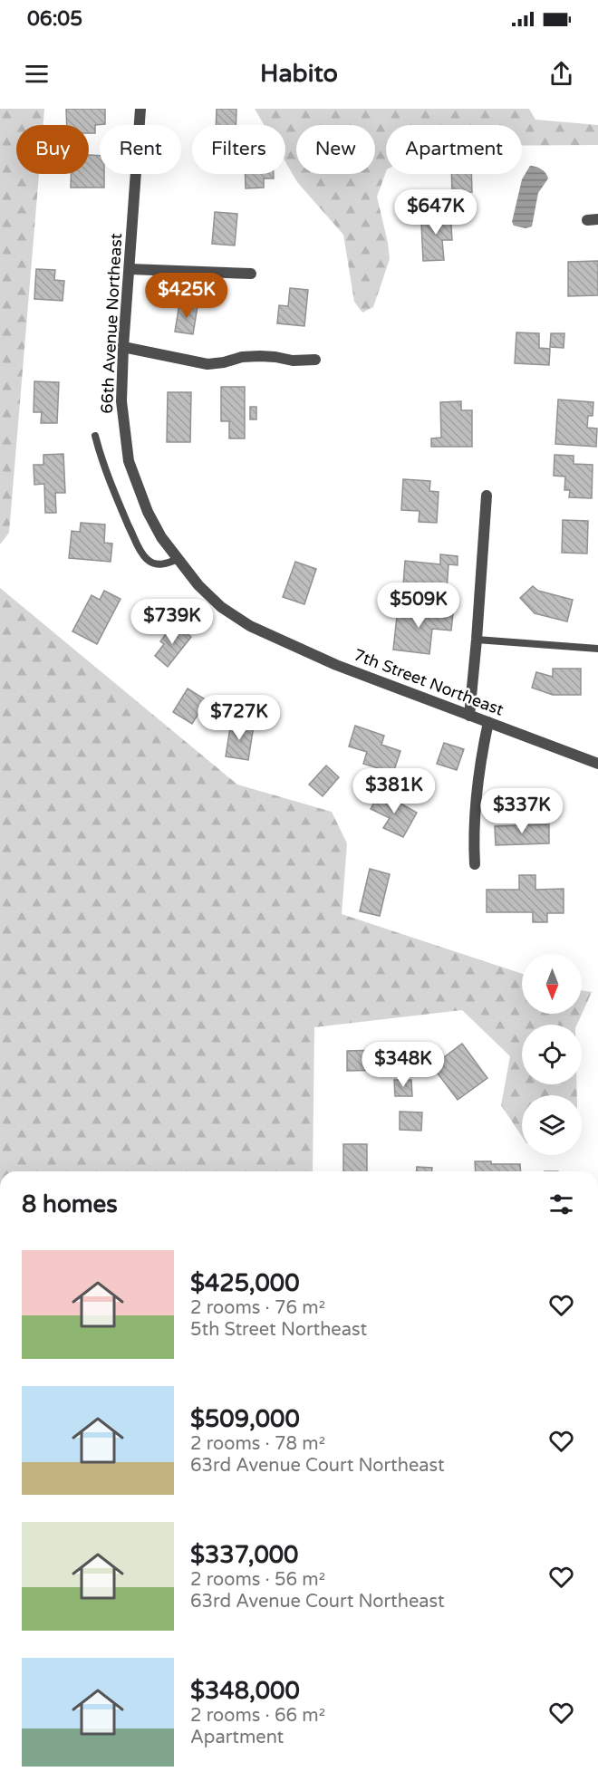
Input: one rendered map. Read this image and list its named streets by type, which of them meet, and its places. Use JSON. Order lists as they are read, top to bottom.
{
  "streets": {
    "street": ["66th Avenue Northeast", "7th Street Northeast"]
  },
  "crossings": [
    ["66th Avenue Northeast", "7th Street Northeast"]
  ],
  "north": "bottom",
  "page": {
    "status": "06:05",
    "header": "Habito",
    "chip": [
      "Buy",
      "Rent",
      "Filters",
      "New",
      "Apartment"
    ],
    "price": [
      "$647K",
      "$425K",
      "$509K",
      "$739K",
      "$727K",
      "$381K",
      "$337K",
      "$348K"
    ],
    "heading": "8 homes",
    "list": [
      {
        "name": "$425,000",
        "note": "2 rooms · 76 m² · 5th Street Northeast"
      },
      {
        "name": "$509,000",
        "note": "2 rooms · 78 m² · 63rd Avenue Court Northeast"
      },
      {
        "name": "$337,000",
        "note": "2 rooms · 56 m² · 63rd Avenue Court Northeast"
      },
      {
        "name": "$348,000",
        "note": "2 rooms · 66 m² · Apartment"
      }
    ]
  }
}
